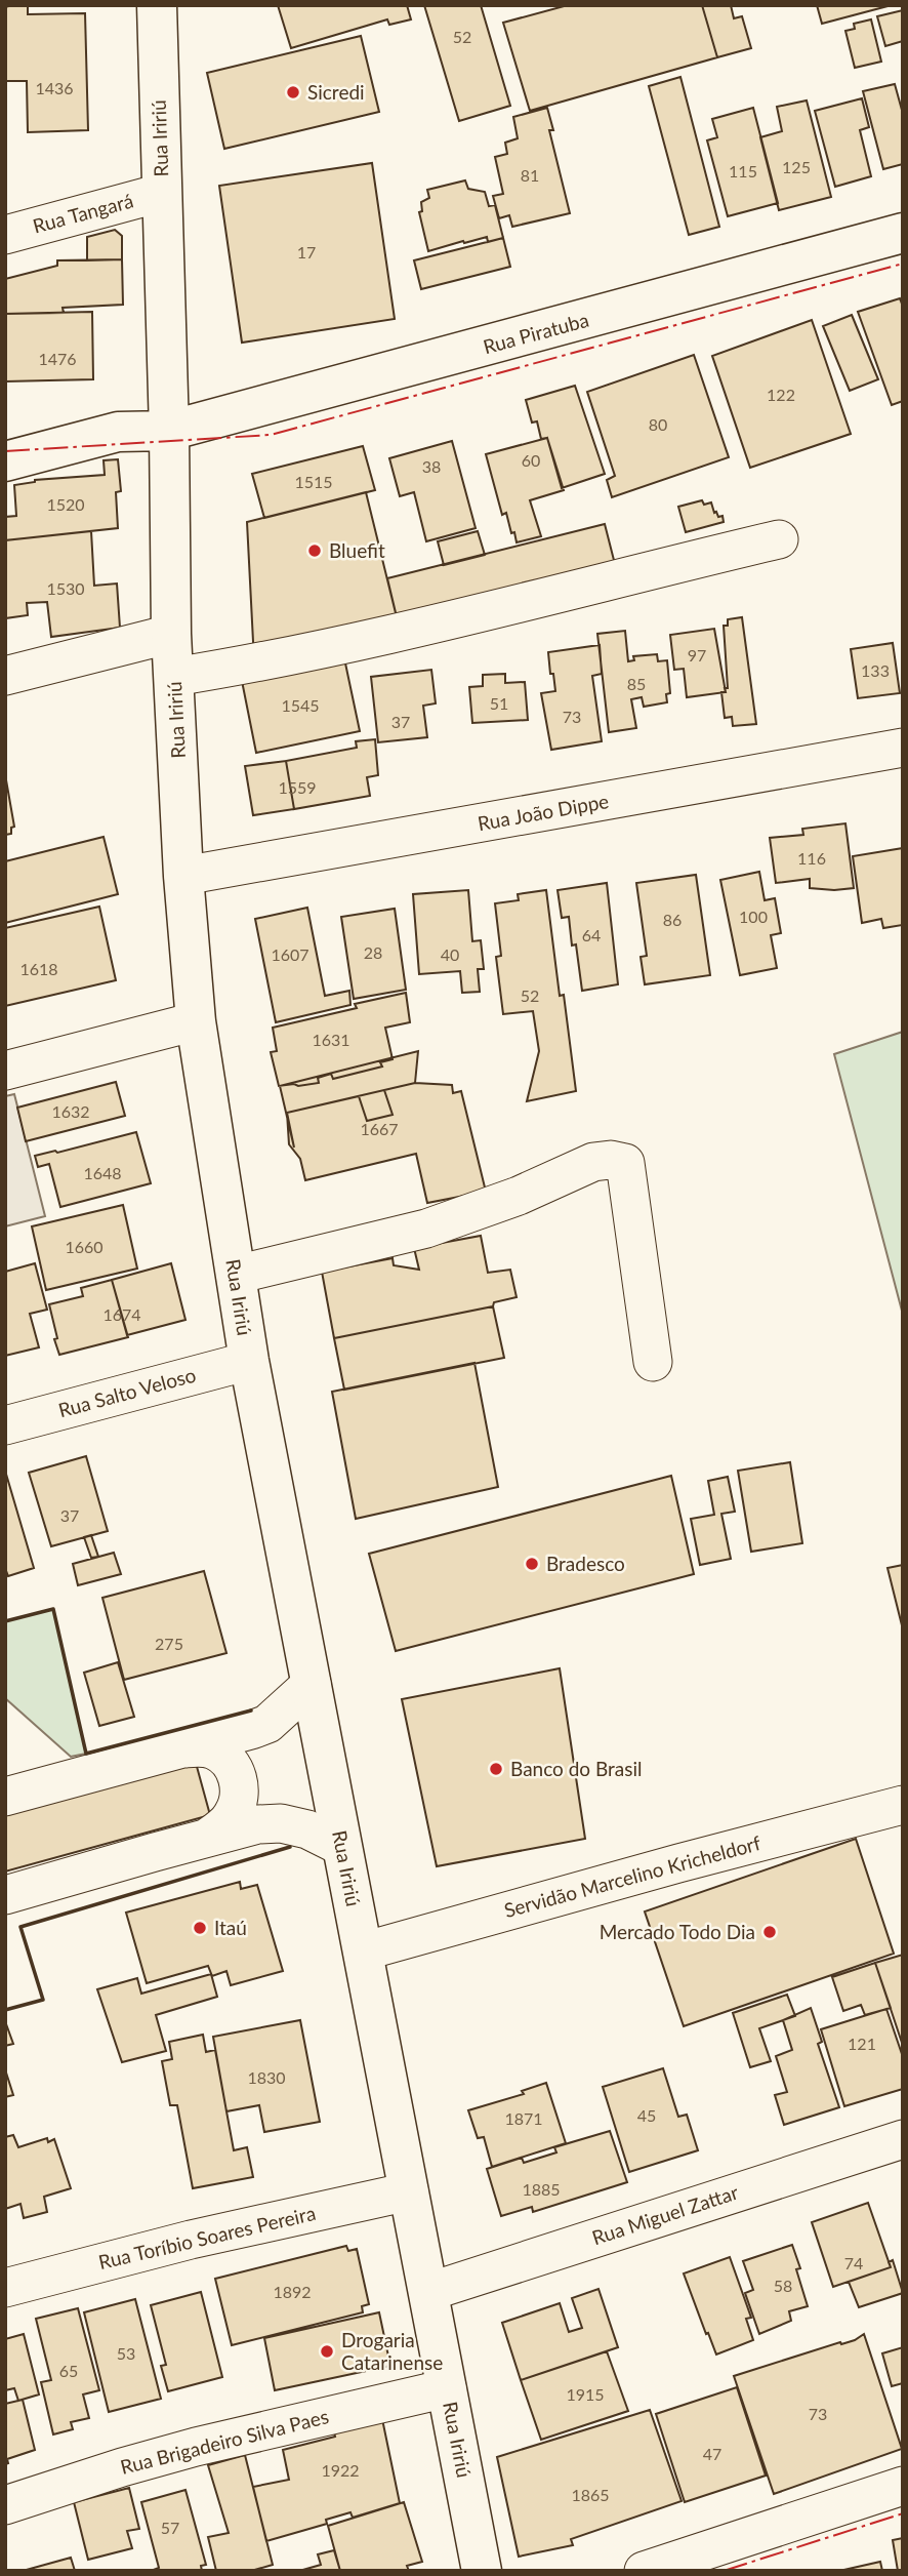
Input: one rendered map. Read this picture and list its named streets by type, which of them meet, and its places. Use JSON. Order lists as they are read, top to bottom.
{
  "streets": {
    "main road": ["Rua Iririú", "Rua Piratuba"],
    "street": [
      "Rua Tangará",
      "Rua João Dippe",
      "Rua Salto Veloso",
      "Servidão Marcelino Kricheldorf",
      "Rua Miguel Zattar",
      "Rua Toríbio Soares Pereira",
      "Rua Brigadeiro Silva Paes"
    ]
  },
  "crossings": [
    ["Rua Iririú", "Rua Tangará"],
    ["Rua Iririú", "Rua Piratuba"],
    ["Rua Iririú", "Rua João Dippe"],
    ["Rua Iririú", "Rua Salto Veloso"],
    ["Rua Iririú", "Servidão Marcelino Kricheldorf"],
    ["Rua Iririú", "Rua Miguel Zattar"],
    ["Rua Iririú", "Rua Toríbio Soares Pereira"],
    ["Rua Iririú", "Rua Brigadeiro Silva Paes"]
  ],
  "places": [
    "Sicredi",
    "Bluefit",
    "Bradesco",
    "Banco do Brasil",
    "Itaú",
    "Mercado Todo Dia",
    "Drogaria Catarinense"
  ],
  "house_numbers": [
    "52",
    "1436",
    "125",
    "115",
    "81",
    "17",
    "1476",
    "122",
    "80",
    "60",
    "38",
    "1515",
    "1520",
    "1530",
    "97",
    "133",
    "85",
    "51",
    "1545",
    "73",
    "37",
    "1559",
    "116",
    "100",
    "86",
    "64",
    "28",
    "1607",
    "40",
    "1618",
    "52",
    "1631",
    "1632",
    "1667",
    "1648",
    "1660",
    "1674",
    "37",
    "275",
    "121",
    "1830",
    "45",
    "1871",
    "1885",
    "74",
    "58",
    "1892",
    "53",
    "65",
    "1915",
    "73",
    "47",
    "1922",
    "1865",
    "57"
  ]
}
